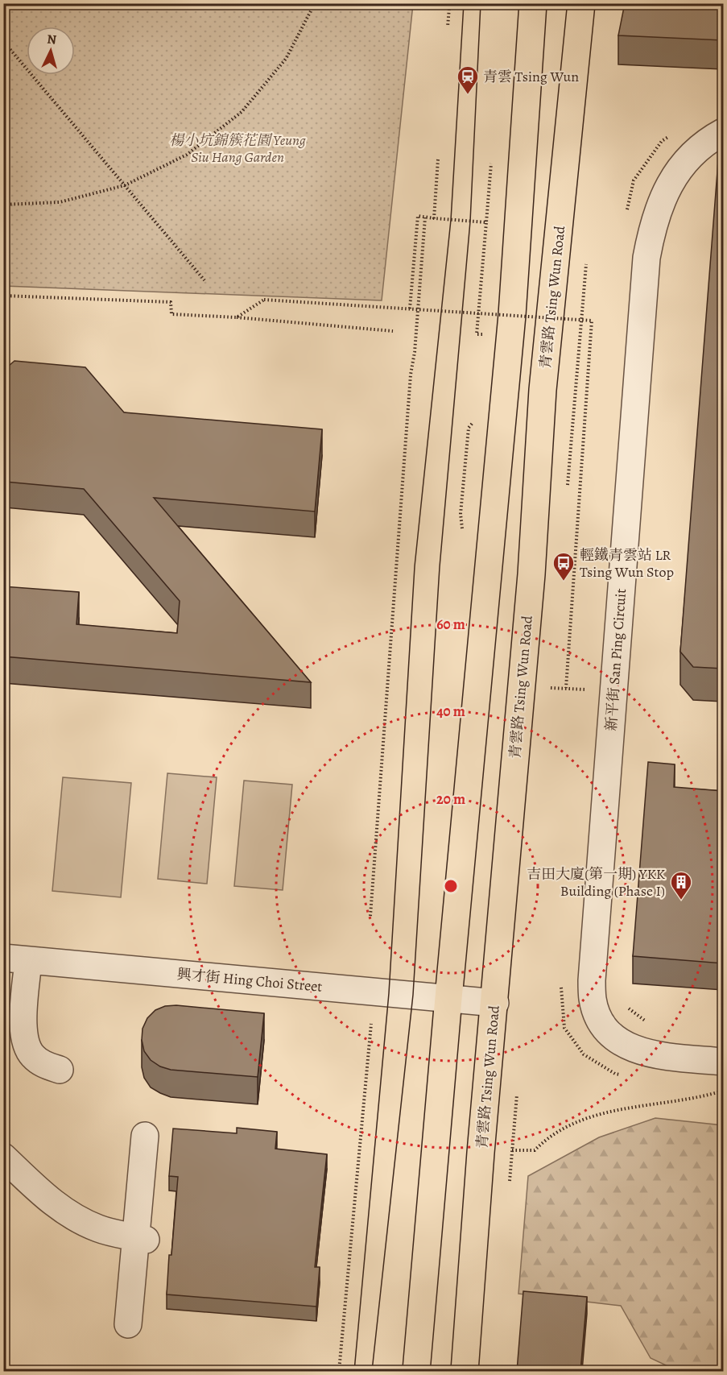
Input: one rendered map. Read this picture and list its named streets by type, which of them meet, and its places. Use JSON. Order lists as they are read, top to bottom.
{
  "streets": {
    "main road": ["青雲路 Tsing Wun Road"],
    "street": ["新平街 San Ping Circuit", "興才街 Hing Choi Street"]
  },
  "crossings": [
    ["青雲路 Tsing Wun Road", "興才街 Hing Choi Street"]
  ],
  "parks": ["楊小坑錦簇花園 Yeung Siu Hang Garden"],
  "places": {
    "station": ["青雲 Tsing Wun"],
    "bus stop": ["輕鐵青雲站 LR Tsing Wun Stop"],
    "building": ["吉田大廈(第一期) YKK Building (Phase I)"]
  },
  "north": "top",
  "rings": ["60 m", "40 m", "20 m"]
}
